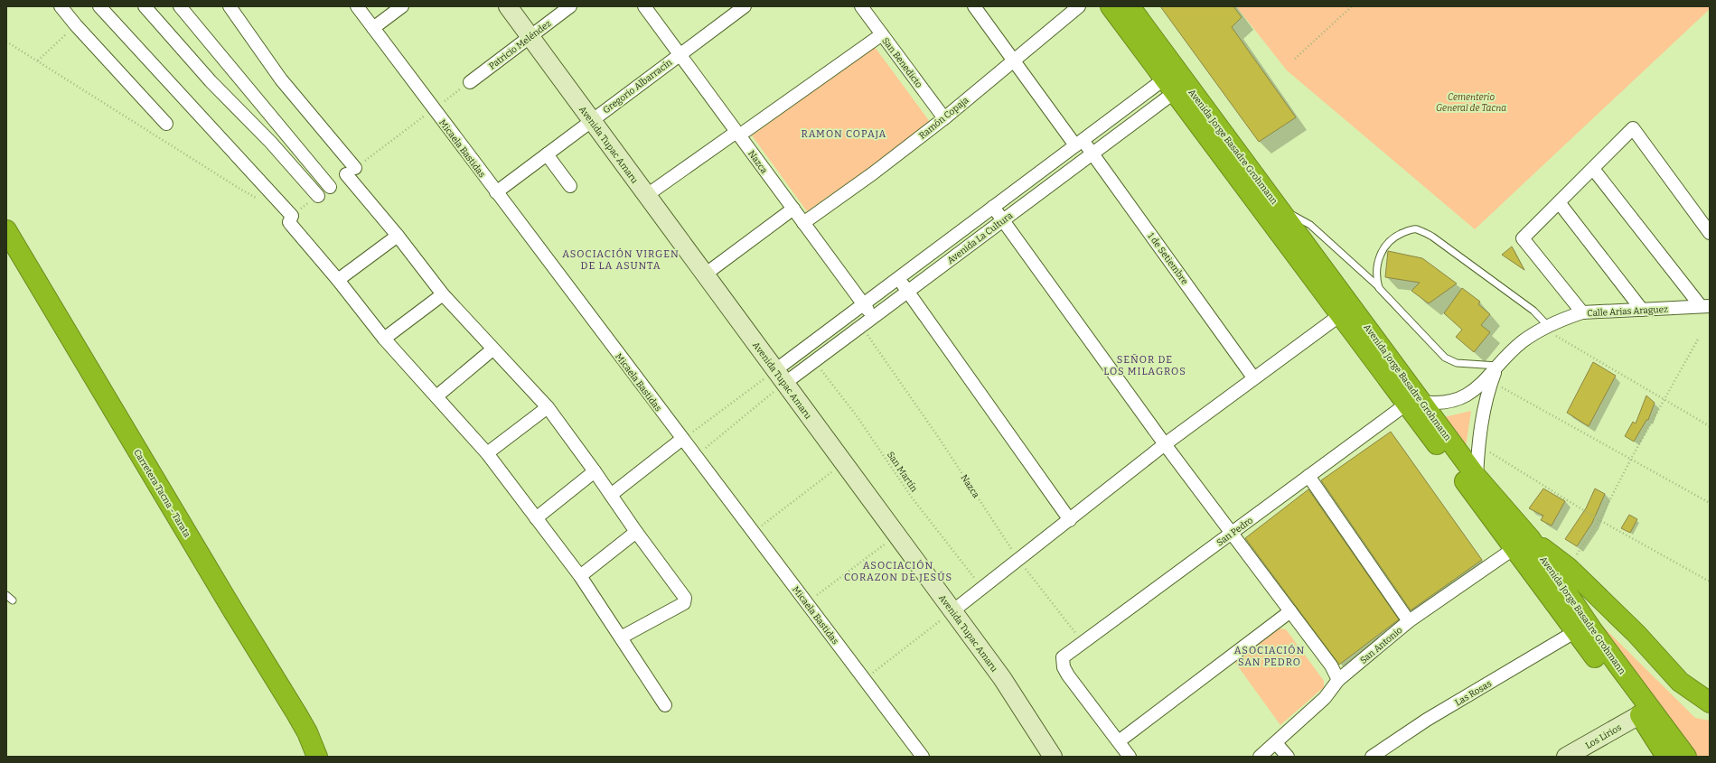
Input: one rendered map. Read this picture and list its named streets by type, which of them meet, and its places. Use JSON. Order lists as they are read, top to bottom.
{
  "streets": {
    "highway": ["Avenida Jorge Basadre Grohmann", "Carretera Tacna - Tarata"],
    "street": [
      "Patricio Meléndez",
      "San Benedicto",
      "Gregorio Albarracín",
      "Ramón Copaja",
      "Avenida Tupac Amaru",
      "Micaela Bastidas",
      "Nazca",
      "Avenida La Cultura",
      "1 de Setiembre",
      "Calle Arias Araguez",
      "San Pedro",
      "San Antonio",
      "Las Rosas",
      "Los Lirios"
    ],
    "path": ["San Martín"]
  },
  "crossings": [
    ["Patricio Meléndez", "Avenida Tupac Amaru"],
    ["San Benedicto", "Ramón Copaja"],
    ["Gregorio Albarracín", "Avenida Tupac Amaru"],
    ["Gregorio Albarracín", "Micaela Bastidas"],
    ["Gregorio Albarracín", "Nazca"],
    ["Ramón Copaja", "Nazca"],
    ["Ramón Copaja", "1 de Setiembre"],
    ["Avenida Tupac Amaru", "Avenida La Cultura"],
    ["Avenida Jorge Basadre Grohmann", "Avenida La Cultura"],
    ["Avenida Jorge Basadre Grohmann", "Calle Arias Araguez"],
    ["Avenida Jorge Basadre Grohmann", "San Pedro"],
    ["Avenida Jorge Basadre Grohmann", "San Antonio"],
    ["Avenida Jorge Basadre Grohmann", "Las Rosas"],
    ["Avenida Jorge Basadre Grohmann", "Los Lirios"],
    ["Nazca", "Avenida La Cultura"],
    ["Nazca", "San Pedro"],
    ["Avenida La Cultura", "1 de Setiembre"],
    ["Avenida La Cultura", "San Martín"],
    ["Calle Arias Araguez", "San Pedro"]
  ],
  "districts": [
    "RAMON COPAJA",
    "ASOCIACIÓN VIRGEN DE LA ASUNTA",
    "SEÑOR DE LOS MILAGROS",
    "ASOCIACIÓN CORAZON DE JESÚS",
    "ASOCIACIÓN SAN PEDRO"
  ],
  "parks": ["Cementerio General de Tacna"]
}
